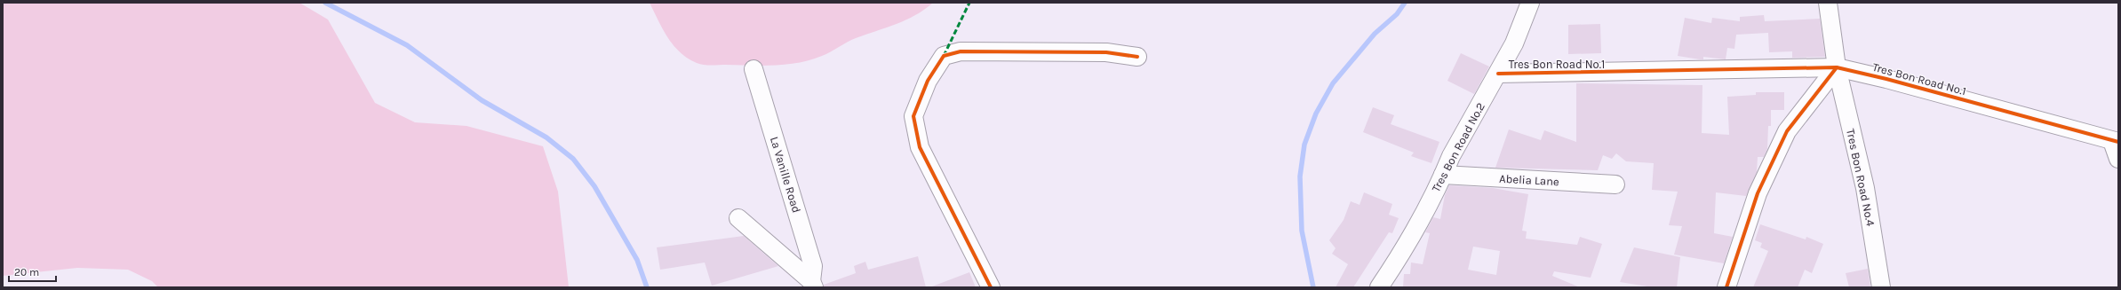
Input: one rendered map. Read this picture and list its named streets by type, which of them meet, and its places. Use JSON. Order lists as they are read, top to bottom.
{
  "streets": {
    "street": [
      "Tres Bon Road No.1",
      "Tres Bon Road No.2",
      "La Vanille Road",
      "Tres Bon Road No.4",
      "Abelia Lane"
    ]
  },
  "crossings": [
    ["Tres Bon Road No.1", "Tres Bon Road No.2"],
    ["Tres Bon Road No.1", "Tres Bon Road No.4"],
    ["Tres Bon Road No.2", "Abelia Lane"]
  ],
  "scale_bar": "20 m"
}
